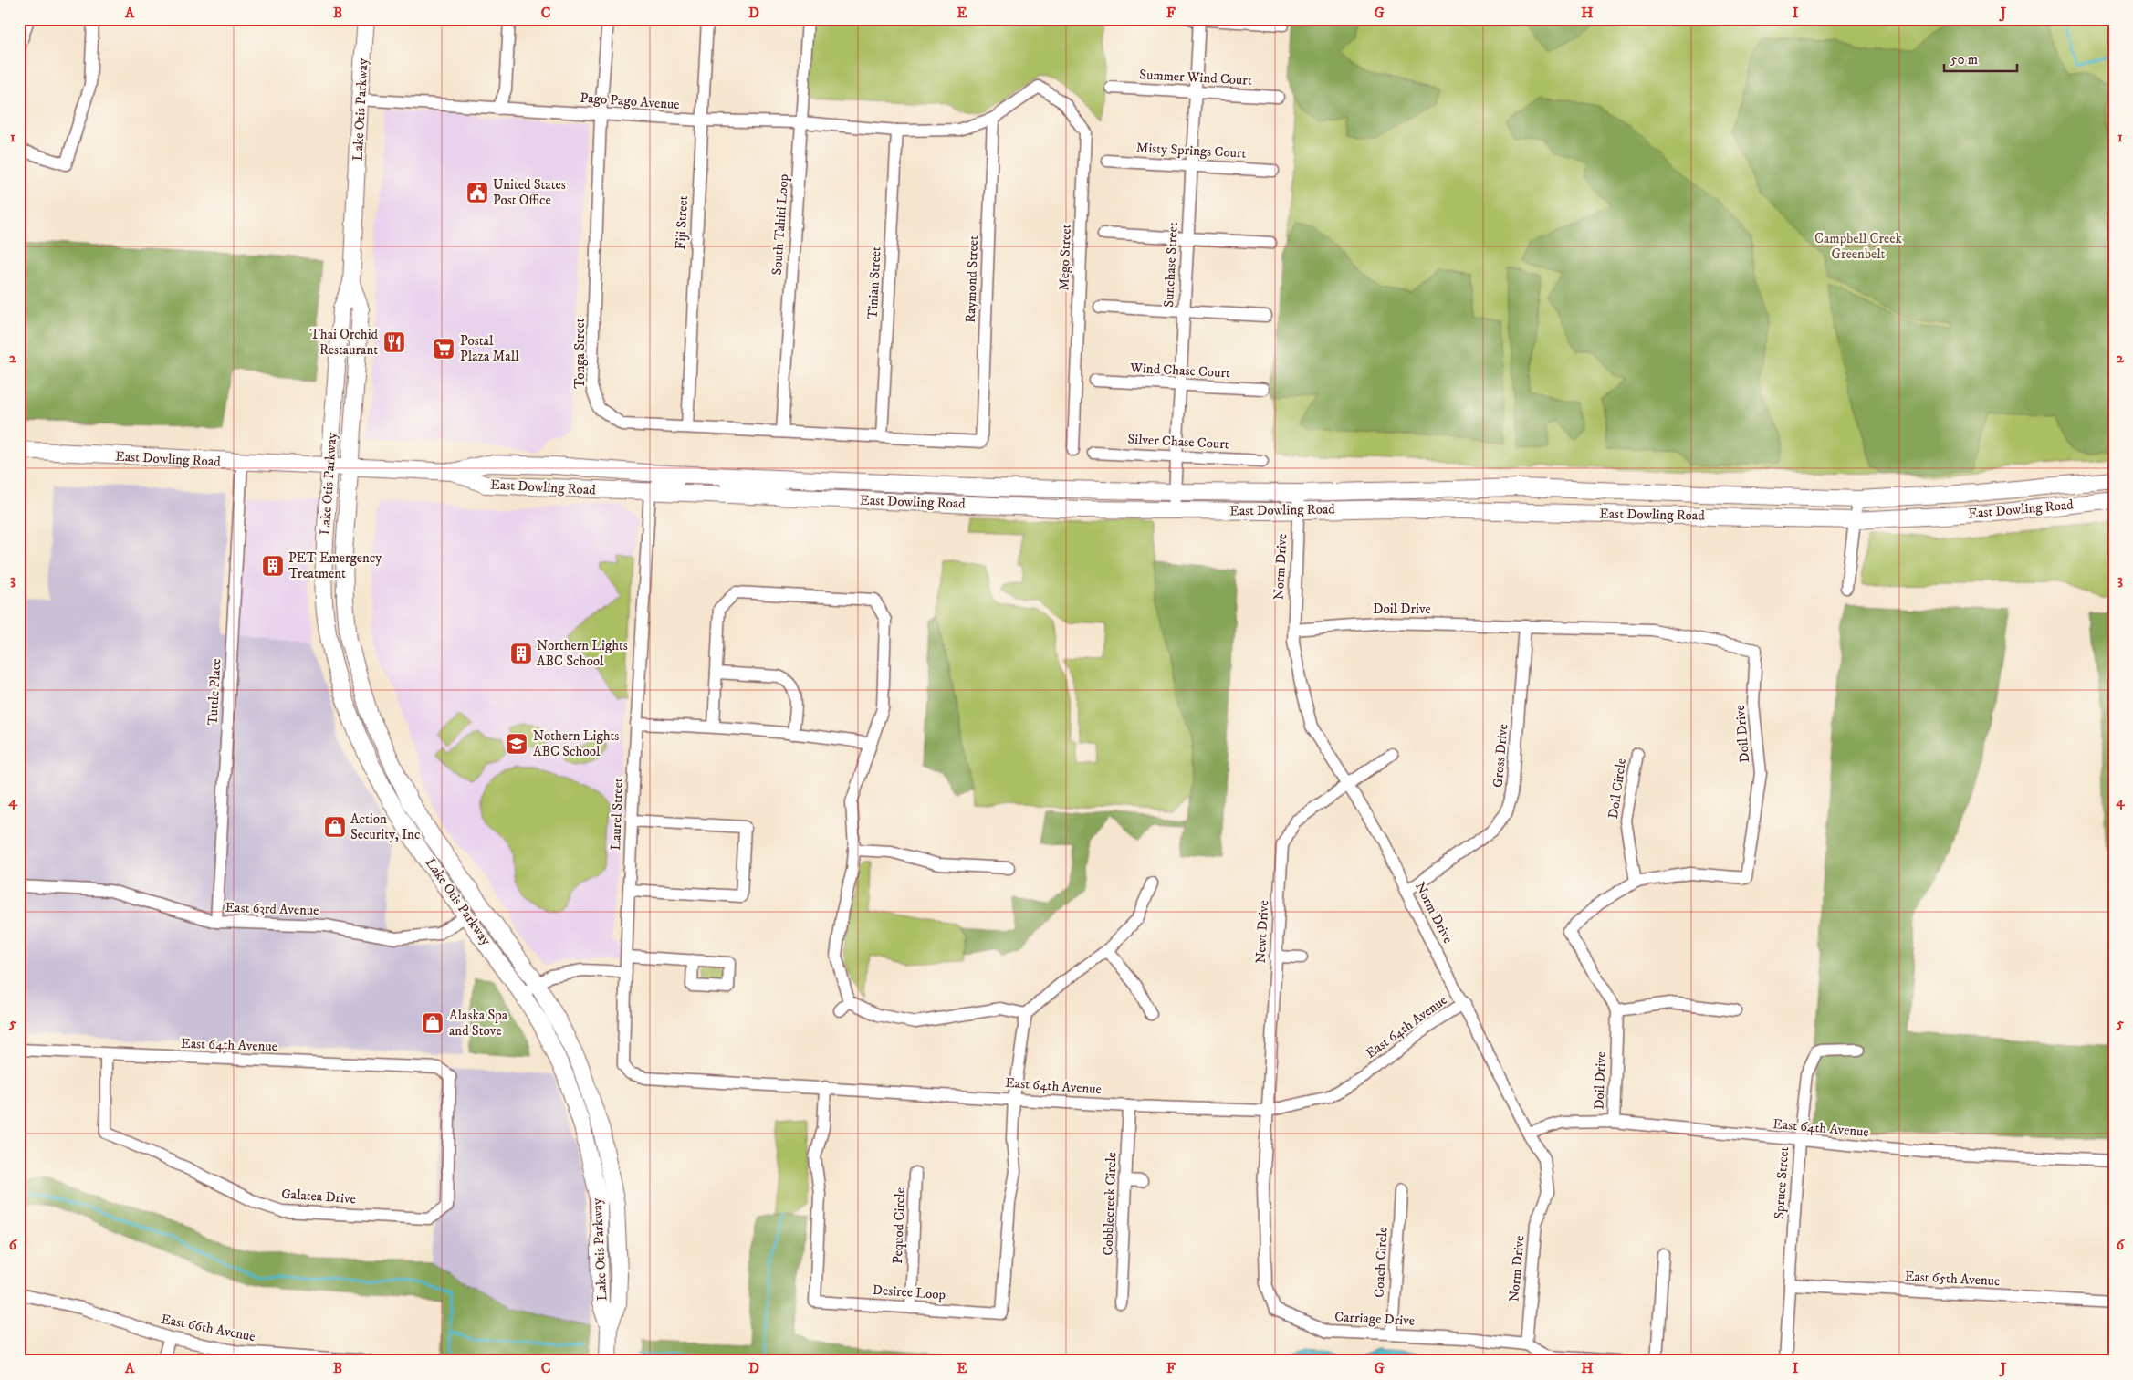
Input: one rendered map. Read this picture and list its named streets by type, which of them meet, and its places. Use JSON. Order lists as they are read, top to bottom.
{
  "streets": {
    "main road": ["Lake Otis Parkway", "East Dowling Road"],
    "street": [
      "Summer Wind Court",
      "Pago Pago Avenue",
      "Misty Springs Court",
      "Fiji Street",
      "South Tahiti Loop",
      "Mego Street",
      "Sunchase Street",
      "Raymond Street",
      "Tinian Street",
      "Tonga Street",
      "Wind Chase Court",
      "Silver Chase Court",
      "Norm Drive",
      "Doil Drive",
      "Tuttle Place",
      "Gross Drive",
      "Doil Circle",
      "Laurel Street",
      "East 63rd Avenue",
      "Newt Drive",
      "East 64th Avenue",
      "Spruce Street",
      "Galatea Drive",
      "Cobblecreek Circle",
      "Pequod Circle",
      "Coach Circle",
      "East 65th Avenue",
      "Desiree Loop",
      "Carriage Drive",
      "East 66th Avenue"
    ]
  },
  "crossings": [
    ["Summer Wind Court", "Sunchase Street"],
    ["Pago Pago Avenue", "Lake Otis Parkway"],
    ["Pago Pago Avenue", "Fiji Street"],
    ["Pago Pago Avenue", "South Tahiti Loop"],
    ["Pago Pago Avenue", "Mego Street"],
    ["Pago Pago Avenue", "Raymond Street"],
    ["Pago Pago Avenue", "Tinian Street"],
    ["Pago Pago Avenue", "Tonga Street"],
    ["Lake Otis Parkway", "East Dowling Road"],
    ["Lake Otis Parkway", "East 63rd Avenue"],
    ["Misty Springs Court", "Sunchase Street"],
    ["Fiji Street", "Tonga Street"],
    ["South Tahiti Loop", "Tonga Street"],
    ["Sunchase Street", "Wind Chase Court"],
    ["Sunchase Street", "Silver Chase Court"],
    ["Sunchase Street", "East Dowling Road"],
    ["Raymond Street", "Tonga Street"],
    ["Tinian Street", "Tonga Street"],
    ["East Dowling Road", "Norm Drive"],
    ["East Dowling Road", "Tuttle Place"],
    ["East Dowling Road", "Laurel Street"],
    ["Norm Drive", "Doil Drive"],
    ["Norm Drive", "Gross Drive"],
    ["Norm Drive", "Newt Drive"],
    ["Norm Drive", "East 64th Avenue"],
    ["Norm Drive", "Carriage Drive"],
    ["Doil Drive", "Gross Drive"],
    ["Doil Drive", "Doil Circle"],
    ["Doil Drive", "East 64th Avenue"],
    ["Tuttle Place", "East 63rd Avenue"],
    ["Laurel Street", "East 64th Avenue"],
    ["Newt Drive", "East 64th Avenue"],
    ["Newt Drive", "Carriage Drive"],
    ["East 64th Avenue", "Spruce Street"],
    ["East 64th Avenue", "Galatea Drive"],
    ["East 64th Avenue", "Cobblecreek Circle"],
    ["East 64th Avenue", "Desiree Loop"],
    ["East 64th Avenue", "Carriage Drive"],
    ["Spruce Street", "East 65th Avenue"],
    ["Pequod Circle", "Desiree Loop"],
    ["Coach Circle", "Carriage Drive"]
  ],
  "parks": ["Campbell Creek Greenbelt"],
  "places": {
    "public building": ["United States Post Office"],
    "restaurant": ["Thai Orchid Restaurant"],
    "supermarket": ["Postal Plaza Mall"],
    "building": ["PET Emergency Treatment", "Northern Lights ABC School"],
    "school or university": ["Nothern Lights ABC School"],
    "shop": ["Action Security, Inc", "Alaska Spa and Stove"]
  },
  "scale_bar": "50 m",
  "grid": {
    "columns": [
      "A",
      "B",
      "C",
      "D",
      "E",
      "F",
      "G",
      "H",
      "I",
      "J"
    ],
    "rows": [
      "1",
      "2",
      "3",
      "4",
      "5",
      "6"
    ]
  }
}
